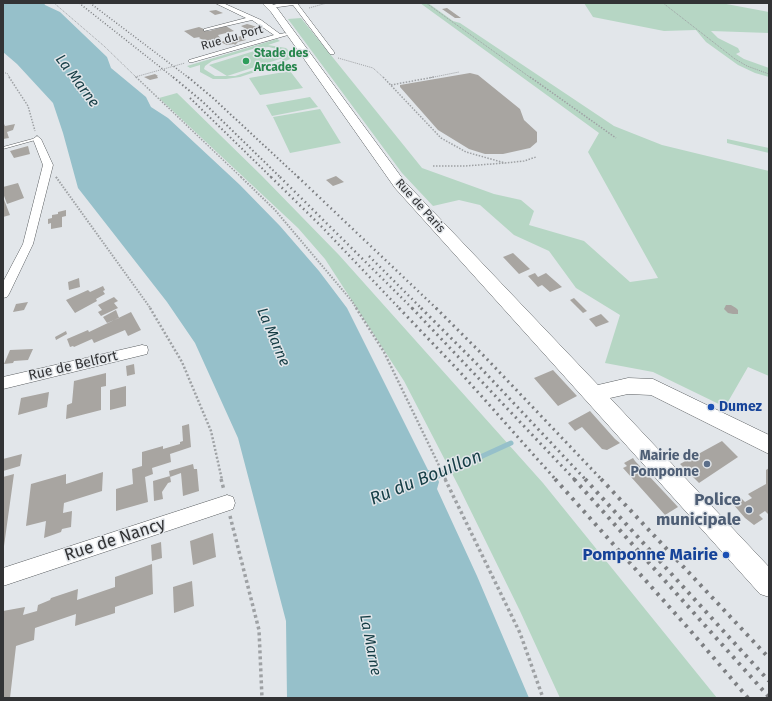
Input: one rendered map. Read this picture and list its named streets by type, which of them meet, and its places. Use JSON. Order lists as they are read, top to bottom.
{
  "streets": {
    "main road": ["Rue de Paris"],
    "street": ["Rue du Port", "Rue de Belfort", "Rue de Nancy"]
  },
  "crossings": [
    ["Rue du Port", "Rue de Paris"]
  ],
  "water": ["La Marne", "Ru du Bouillon"],
  "places": [
    "Stade des Arcades",
    "Dumez",
    "Mairie de Pomponne",
    "Police municipale",
    "Pomponne Mairie"
  ]
}
